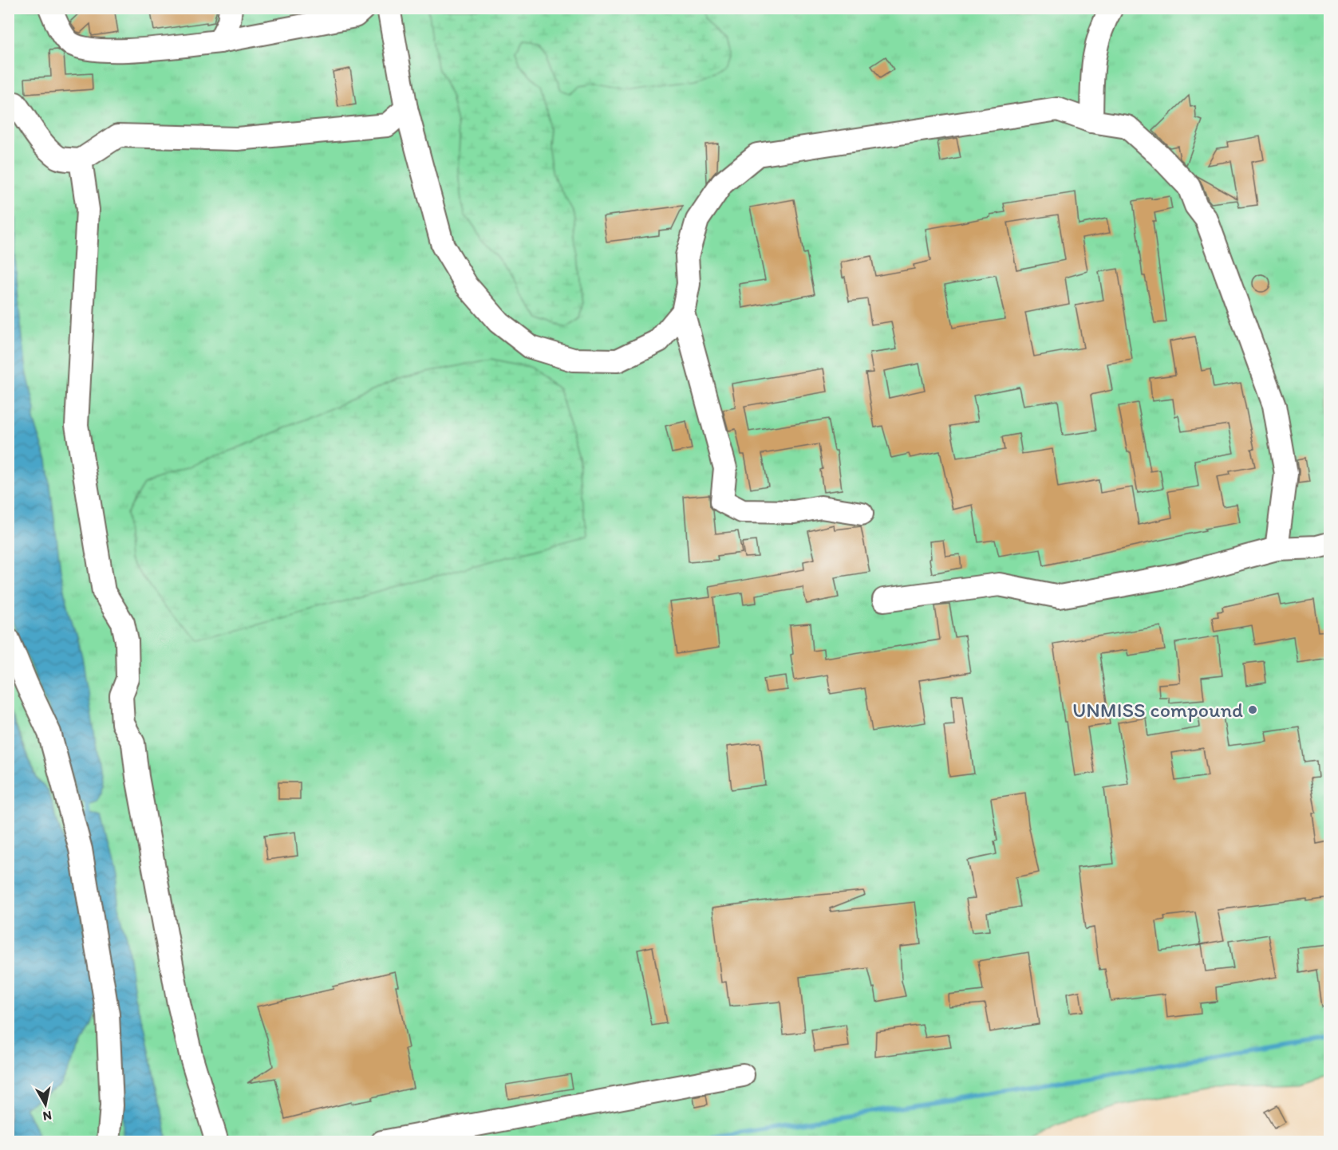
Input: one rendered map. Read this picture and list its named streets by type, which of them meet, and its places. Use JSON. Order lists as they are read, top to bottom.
{
  "places": ["UNMISS compound"],
  "north": "bottom"
}
